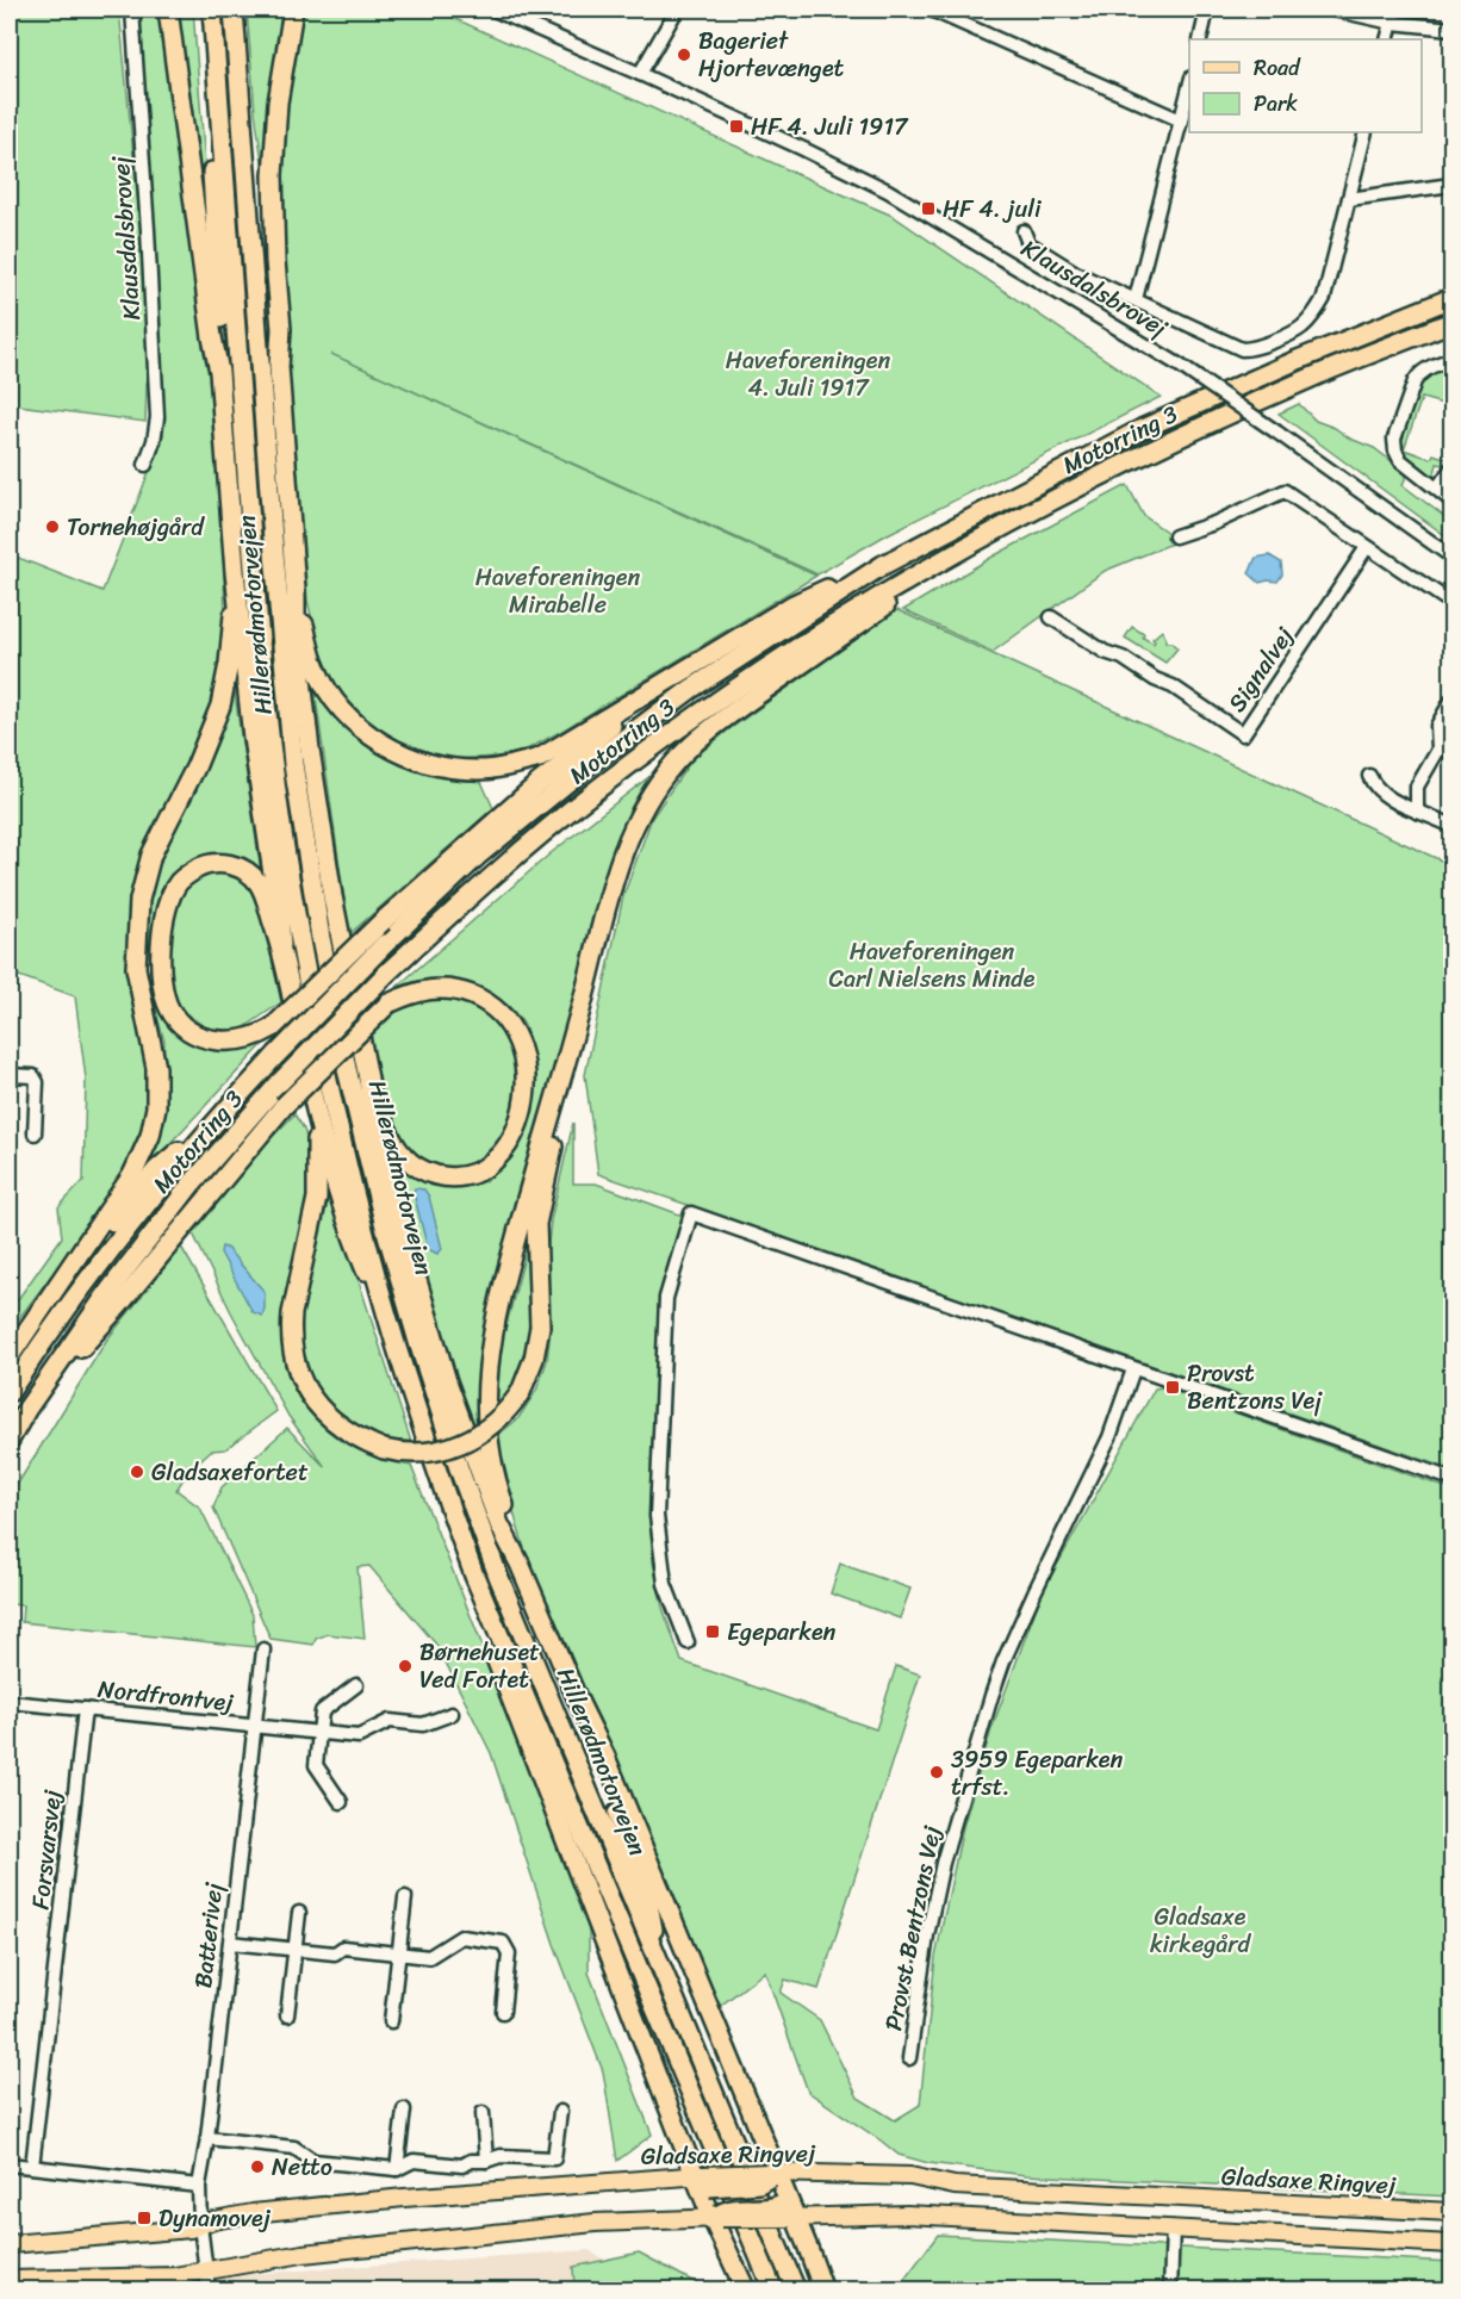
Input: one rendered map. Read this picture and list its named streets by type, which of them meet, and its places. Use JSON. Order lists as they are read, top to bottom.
{
  "streets": {
    "highway": ["Motorring 3", "Hillerødmotorvejen"],
    "main road": ["Gladsaxe Ringvej"],
    "street": [
      "Klausdalsbrovej",
      "Signalvej",
      "Nordfrontvej",
      "Forsvarsvej",
      "Provst Bentzons Vej",
      "Batterivej"
    ]
  },
  "crossings": [
    ["Nordfrontvej", "Forsvarsvej"],
    ["Nordfrontvej", "Batterivej"],
    ["Batterivej", "Gladsaxe Ringvej"]
  ],
  "parks": [
    "Haveforeningen 4. Juli 1917",
    "Haveforeningen Mirabelle",
    "Haveforeningen Carl Nielsens Minde",
    "Gladsaxe kirkegård"
  ],
  "places": {
    "other": [
      "Bageriet Hjortevænget",
      "Tornehøjgård",
      "Gladsaxefortet",
      "Børnehuset Ved Fortet",
      "3959 Egeparken trfst.",
      "Netto"
    ],
    "transit": [
      "HF 4. Juli 1917",
      "HF 4. juli",
      "Provst Bentzons Vej",
      "Egeparken",
      "Dynamovej"
    ]
  },
  "legend": ["Road", "Park"]
}
